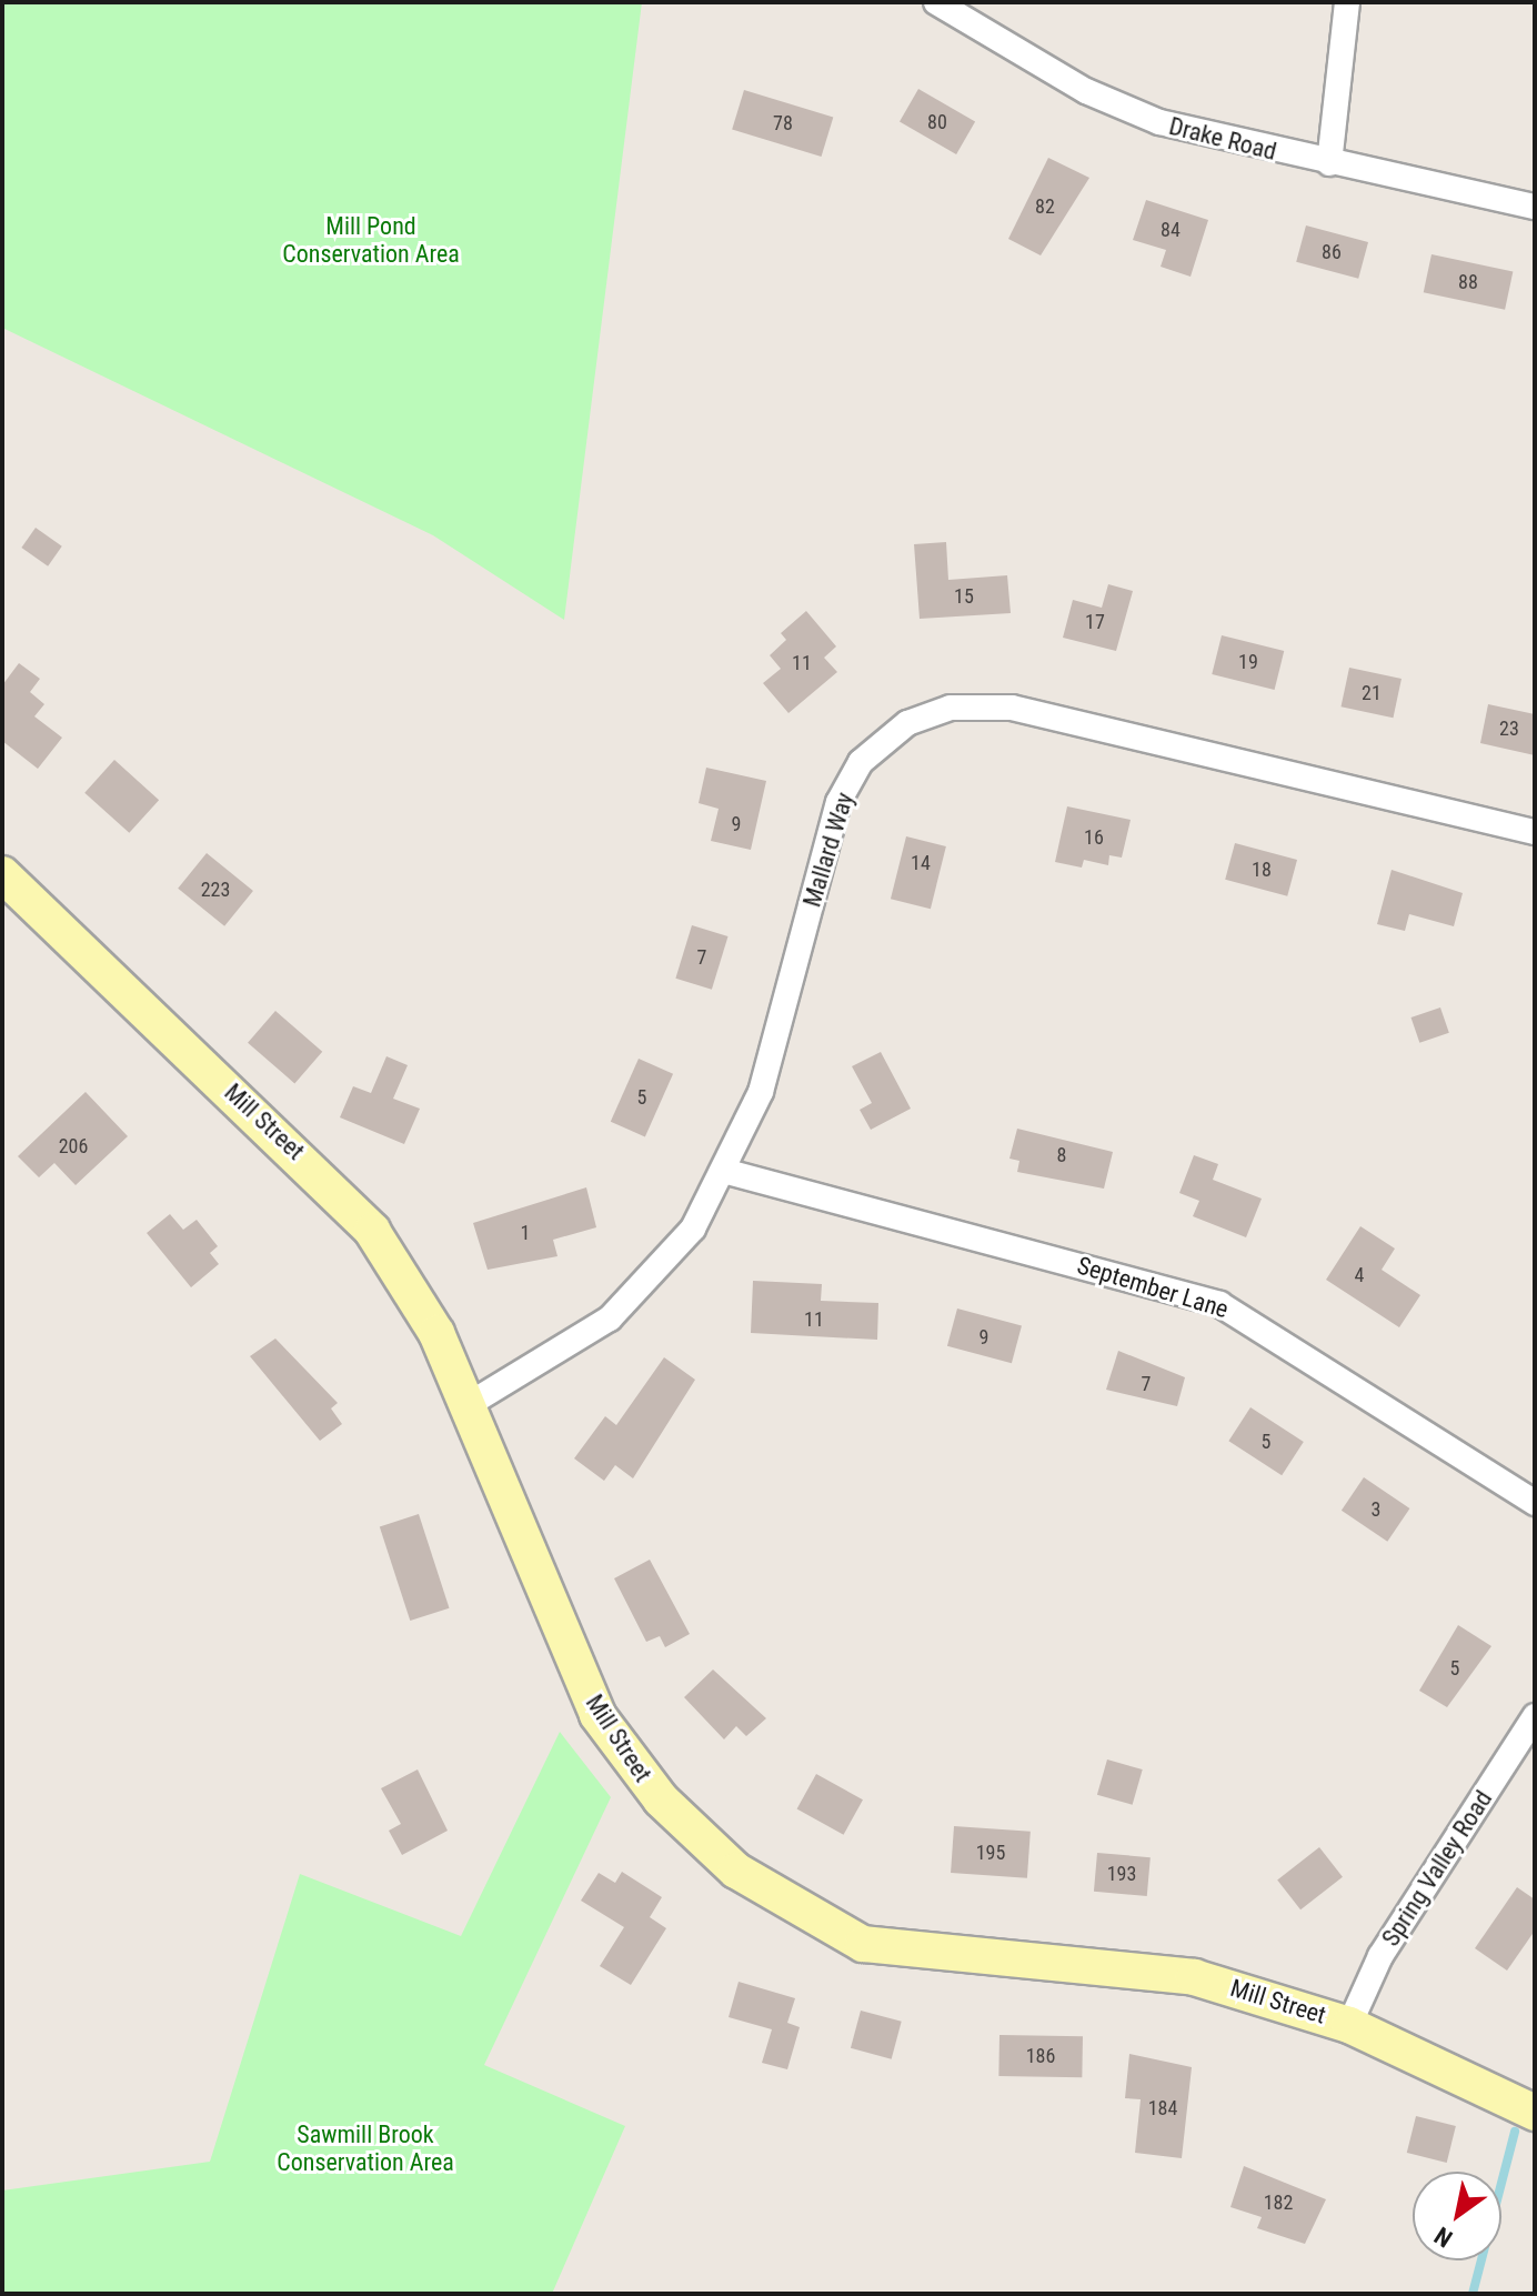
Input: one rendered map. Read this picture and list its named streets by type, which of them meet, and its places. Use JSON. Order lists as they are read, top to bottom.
{
  "streets": {
    "street": [
      "Drake Road",
      "Mallard Way",
      "Mill Street",
      "September Lane",
      "Spring Valley Road"
    ]
  },
  "crossings": [
    ["Mallard Way", "Mill Street"],
    ["Mallard Way", "September Lane"],
    ["Mill Street", "Spring Valley Road"]
  ],
  "parks": ["Mill Pond Conservation Area", "Sawmill Brook Conservation Area"],
  "house_numbers": [
    "80",
    "78",
    "82",
    "84",
    "86",
    "88",
    "15",
    "17",
    "19",
    "11",
    "21",
    "23",
    "9",
    "16",
    "14",
    "18",
    "223",
    "7",
    "5",
    "206",
    "8",
    "1",
    "4",
    "11",
    "9",
    "7",
    "5",
    "3",
    "5",
    "195",
    "193",
    "186",
    "184",
    "182"
  ],
  "north": "bottom left"
}
